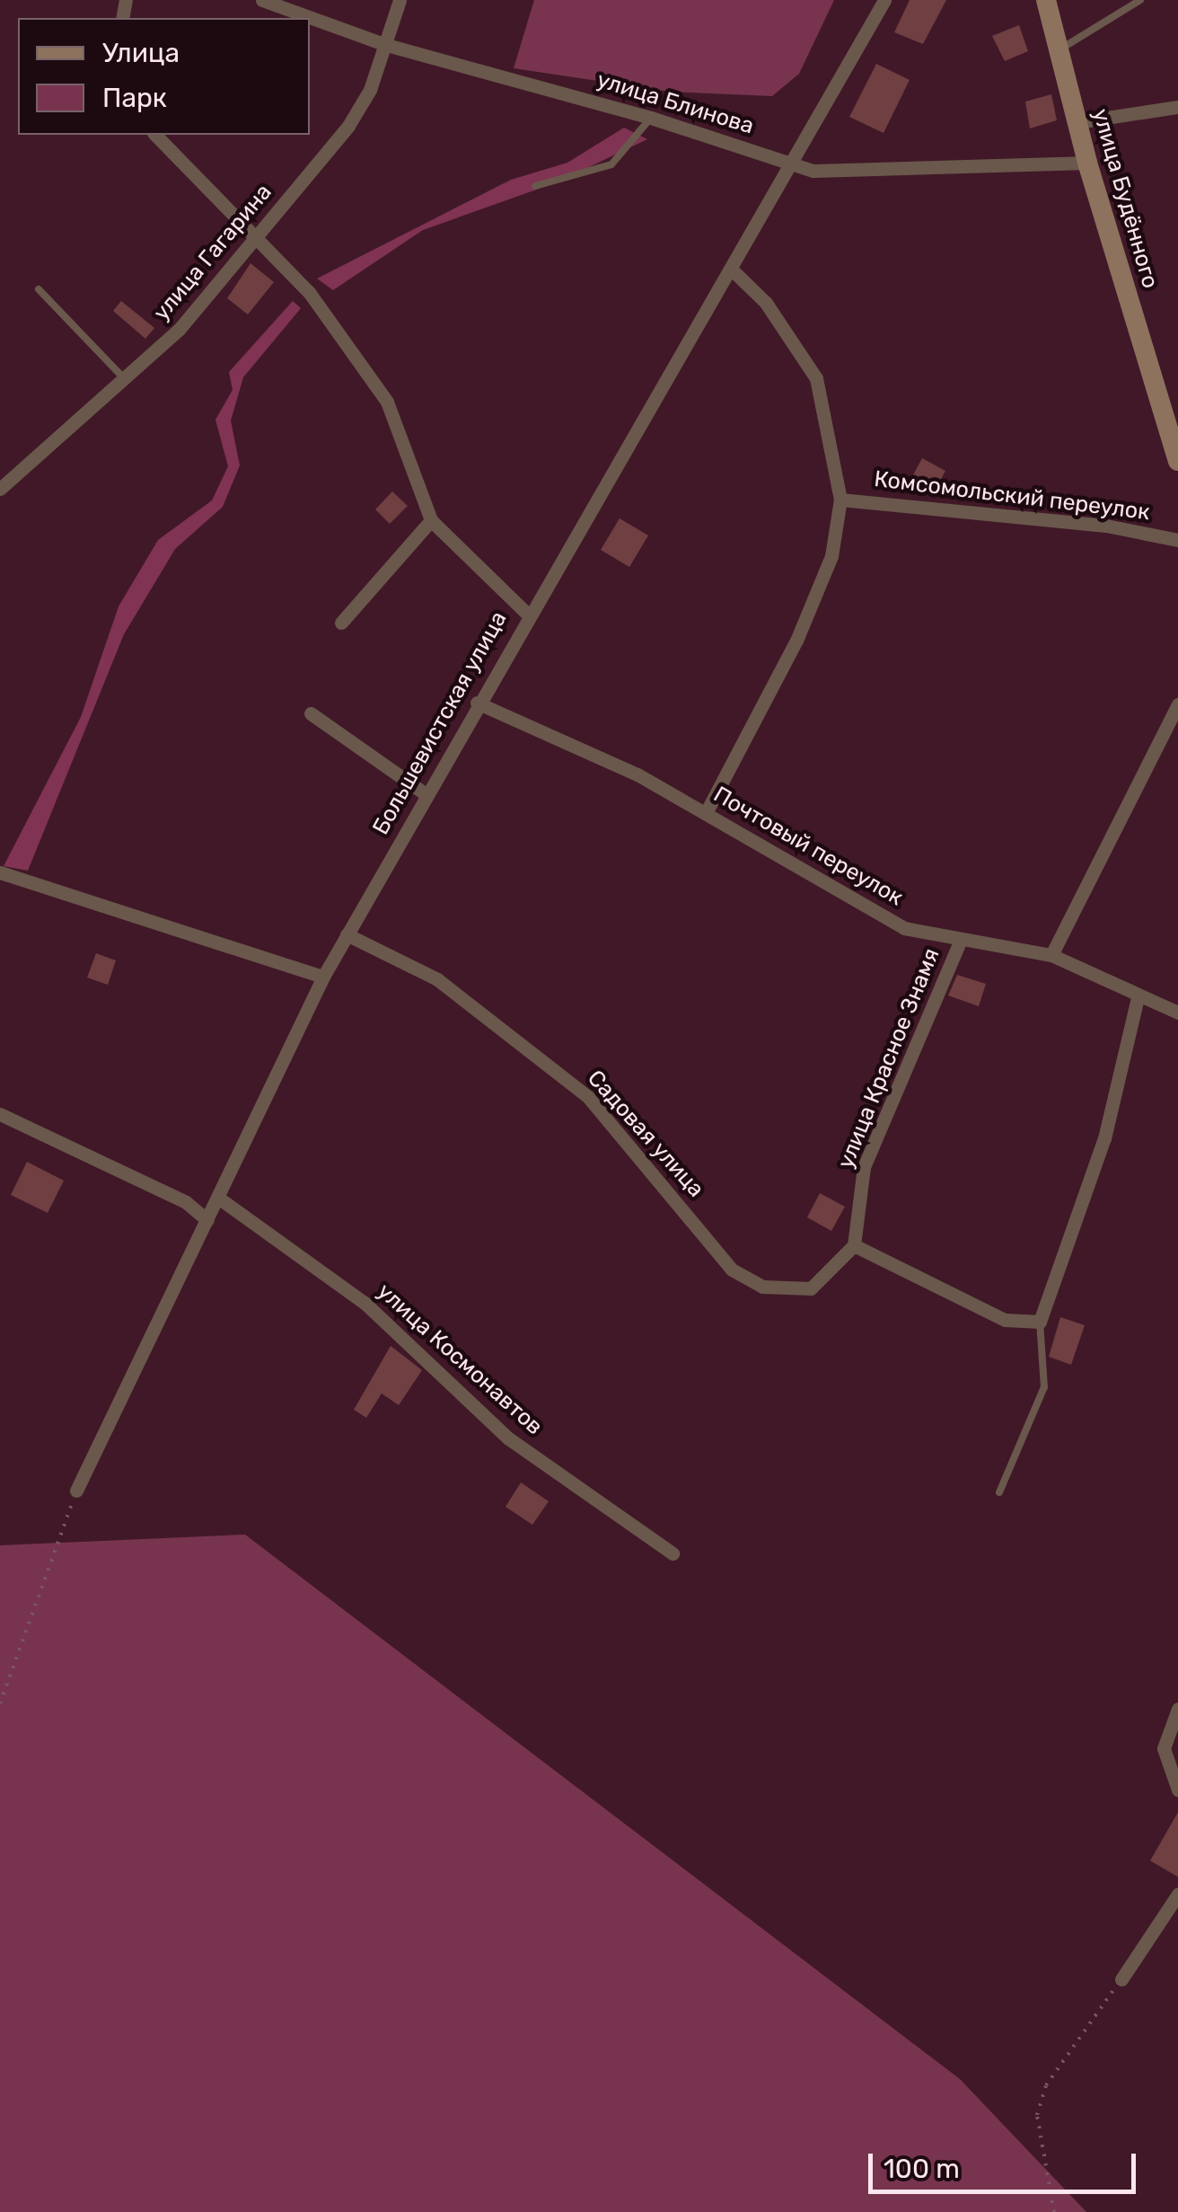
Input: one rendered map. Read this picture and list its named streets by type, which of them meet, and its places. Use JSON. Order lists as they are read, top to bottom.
{
  "streets": {
    "main road": ["улица Будённого"],
    "street": [
      "улица Блинова",
      "улица Гагарина",
      "Комсомольский переулок",
      "Большевистская улица",
      "Почтовый переулок",
      "улица Красное Знамя",
      "Садовая улица",
      "улица Космонавтов"
    ]
  },
  "crossings": [
    ["улица Блинова", "улица Будённого"],
    ["улица Блинова", "улица Гагарина"],
    ["улица Блинова", "Большевистская улица"],
    ["Комсомольский переулок", "Большевистская улица"],
    ["Комсомольский переулок", "Почтовый переулок"],
    ["Большевистская улица", "Почтовый переулок"],
    ["Большевистская улица", "Садовая улица"],
    ["Большевистская улица", "улица Космонавтов"],
    ["Почтовый переулок", "улица Красное Знамя"],
    ["улица Красное Знамя", "Садовая улица"]
  ],
  "legend": ["Улица", "Парк"],
  "scale_bar": "100 m"
}
